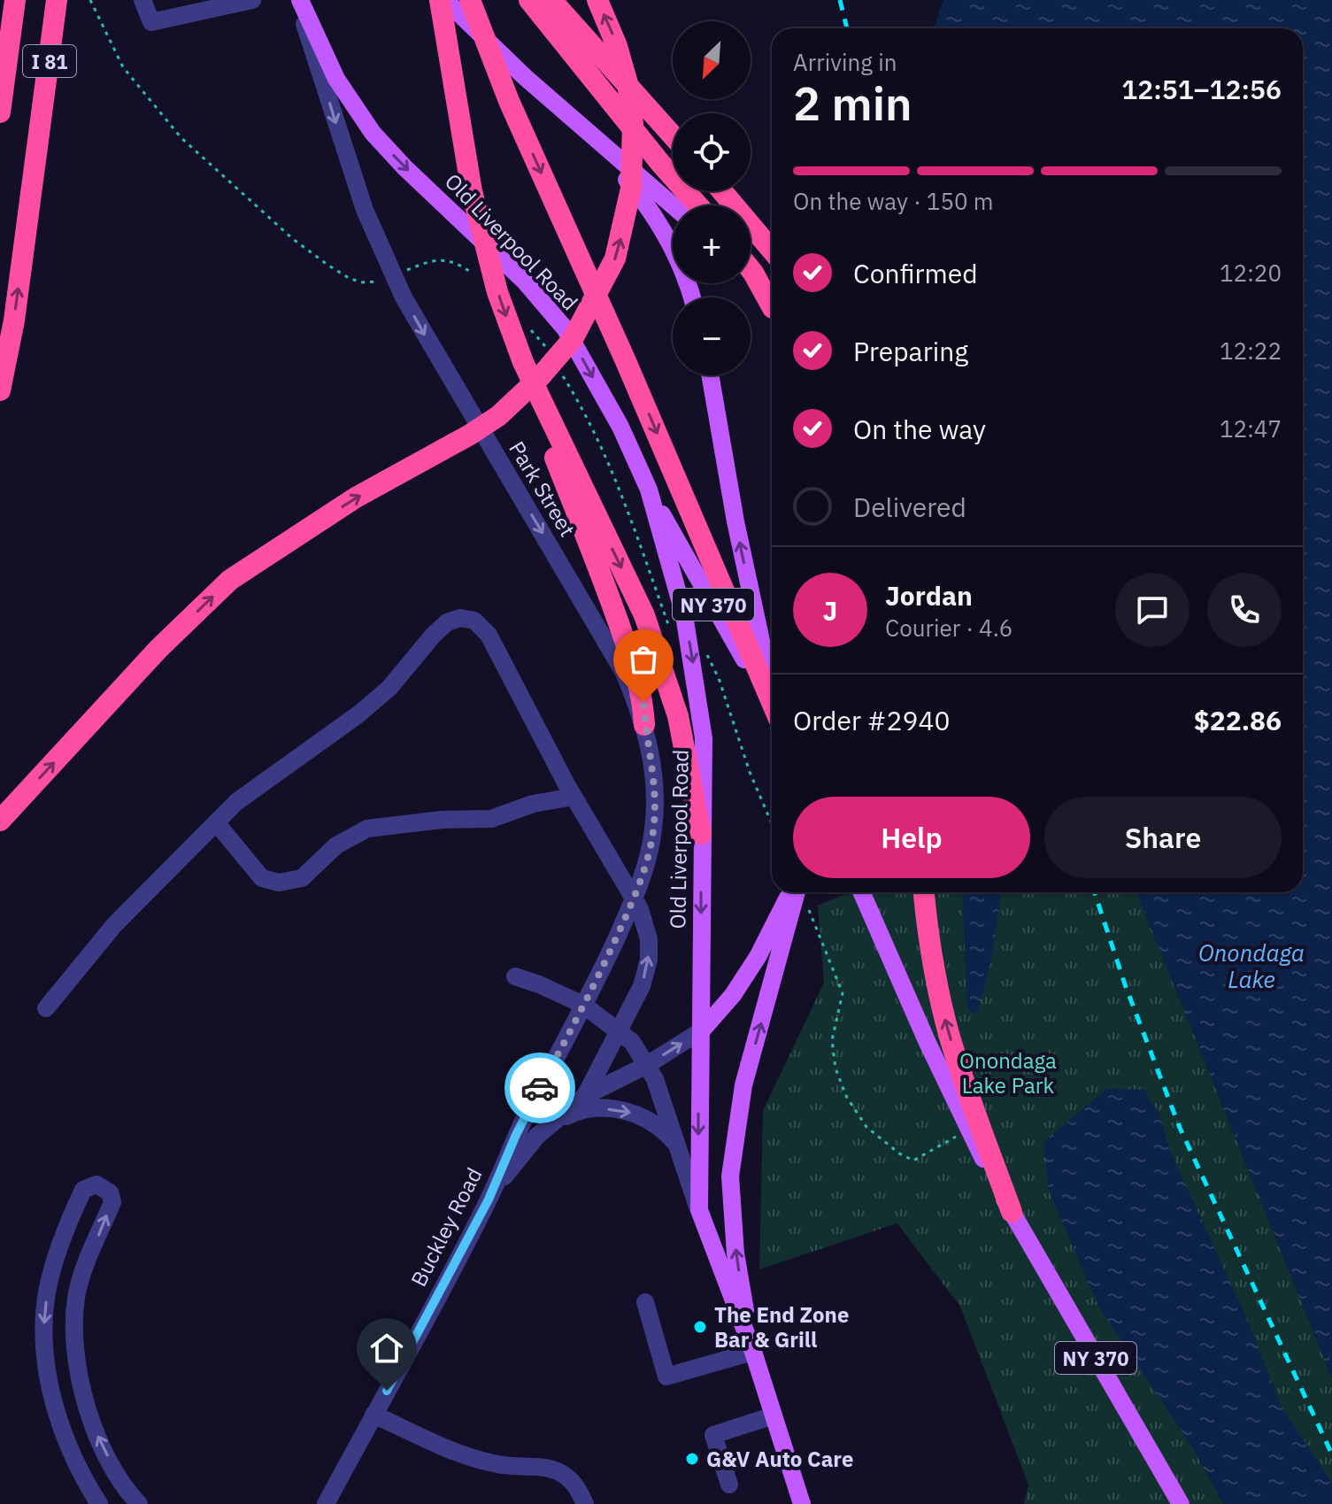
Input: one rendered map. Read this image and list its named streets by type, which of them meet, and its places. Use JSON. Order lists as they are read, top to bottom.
{
  "streets": {
    "highway": ["I 81"],
    "main road": ["Old Liverpool Road", "NY 370"],
    "street": ["Park Street", "Buckley Road"]
  },
  "crossings": [
    ["Old Liverpool Road", "Park Street"],
    ["Old Liverpool Road", "NY 370"],
    ["Old Liverpool Road", "Buckley Road"],
    ["Park Street", "Buckley Road"]
  ],
  "one_way": ["Park Street"],
  "water": ["Onondaga Lake"],
  "parks": ["Onondaga Lake Park"],
  "places": ["The End Zone Bar & Grill", "G&V Auto Care"],
  "north": "bottom left",
  "page": {
    "map_buttons": ["+", "−"],
    "heading": ["2 min", "Arriving in", "12:51–12:56"],
    "panel": [
      "Jordan",
      "Courier · 4.6",
      "Order #2940",
      "$22.86"
    ],
    "bar": "On the way · 150 m",
    "list": [
      ["Confirmed", "12:20"],
      ["Preparing", "12:22"],
      ["On the way", "12:47"],
      "Delivered"
    ],
    "round": "J",
    "buttons": ["Help", "Share"]
  }
}
